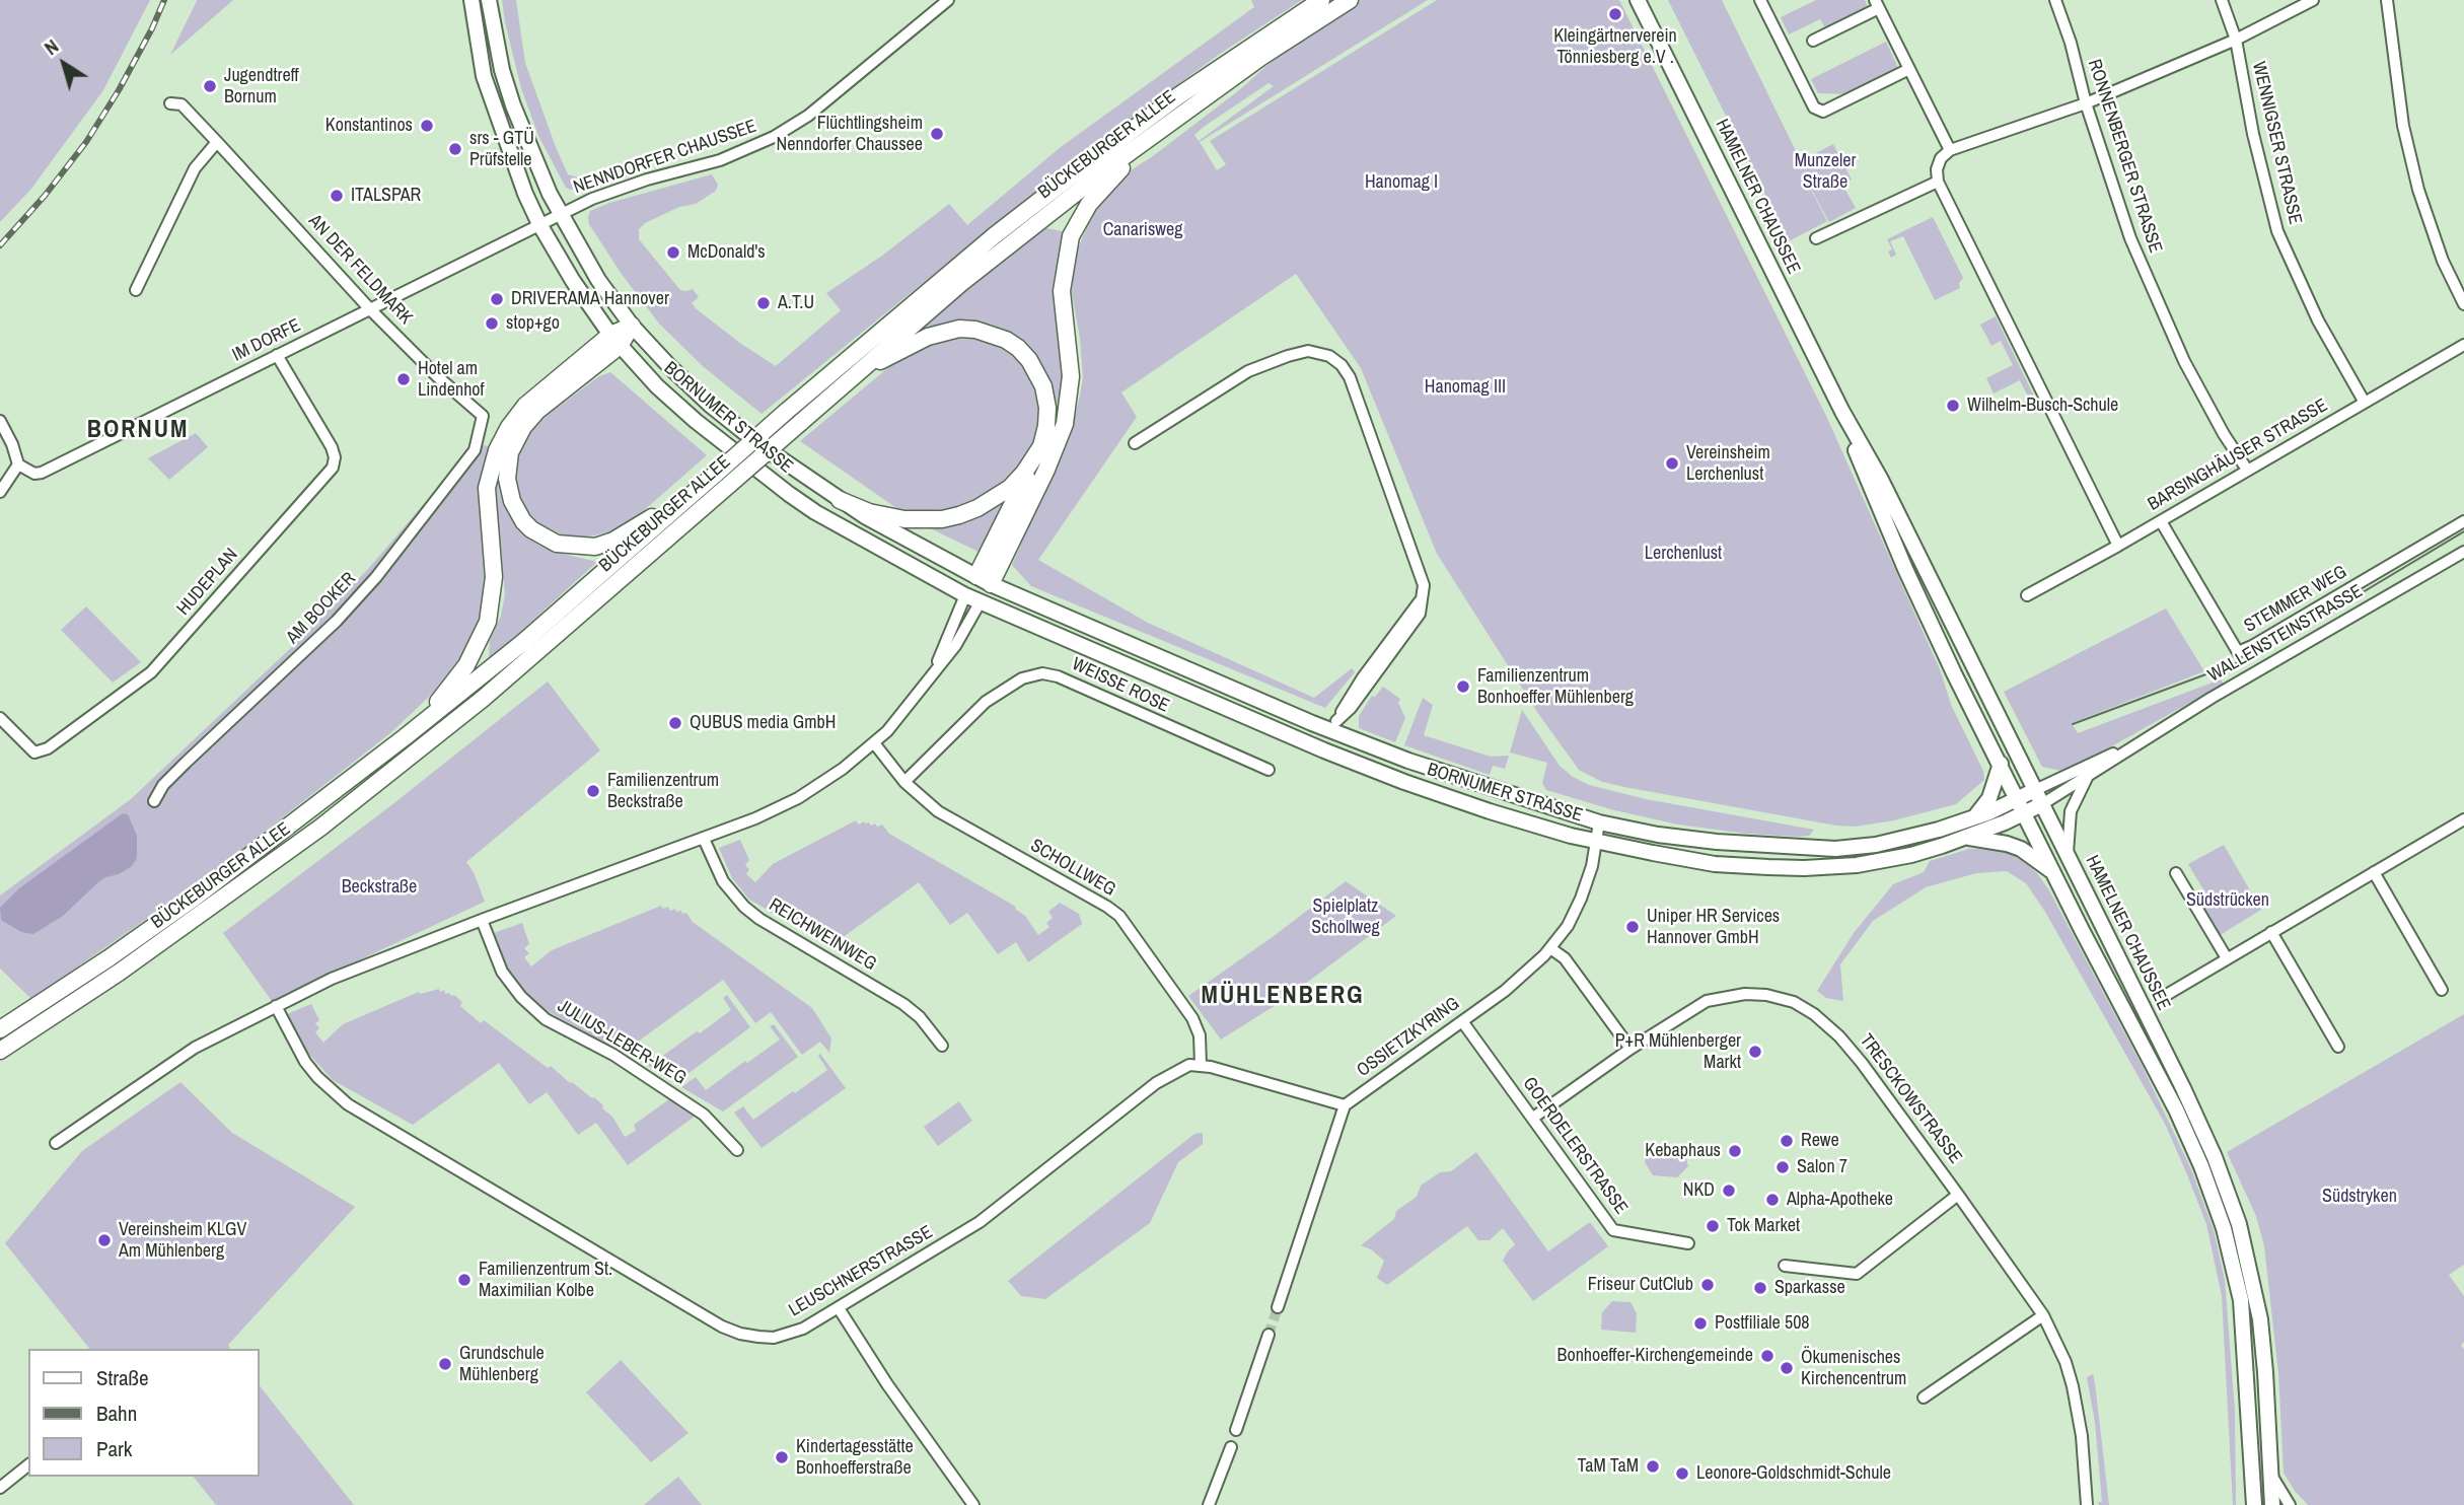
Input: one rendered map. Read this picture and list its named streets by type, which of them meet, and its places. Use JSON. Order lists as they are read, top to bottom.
{
  "streets": {
    "highway": ["BÜCKEBURGER ALLEE"],
    "main road": ["HAMELNER CHAUSSEE", "BORNUMER STRASSE"],
    "street": [
      "WENNIGSER STRASSE",
      "RONNENBERGER STRASSE",
      "NENNDORFER CHAUSSEE",
      "AN DER FELDMARK",
      "IM DORFE",
      "BARSINGHÄUSER STRASSE",
      "HUDEPLAN",
      "STEMMER WEG",
      "AM BOOKER",
      "WALLENSTEINSTRASSE",
      "WEISSE ROSE",
      "SCHOLLWEG",
      "REICHWEINWEG",
      "OSSIETZKYRING",
      "JULIUS-LEBER-WEG",
      "TRESCKOWSTRASSE",
      "GOERDELERSTRASSE",
      "LEUSCHNERSTRASSE"
    ]
  },
  "crossings": [
    ["WENNIGSER STRASSE", "BARSINGHÄUSER STRASSE"],
    ["RONNENBERGER STRASSE", "BARSINGHÄUSER STRASSE"],
    ["NENNDORFER CHAUSSEE", "IM DORFE"],
    ["NENNDORFER CHAUSSEE", "BORNUMER STRASSE"],
    ["HAMELNER CHAUSSEE", "BORNUMER STRASSE"],
    ["HAMELNER CHAUSSEE", "WALLENSTEINSTRASSE"],
    ["AN DER FELDMARK", "IM DORFE"],
    ["AN DER FELDMARK", "AM BOOKER"],
    ["IM DORFE", "BORNUMER STRASSE"],
    ["IM DORFE", "HUDEPLAN"],
    ["BORNUMER STRASSE", "WALLENSTEINSTRASSE"],
    ["BORNUMER STRASSE", "OSSIETZKYRING"],
    ["BARSINGHÄUSER STRASSE", "STEMMER WEG"],
    ["WEISSE ROSE", "SCHOLLWEG"],
    ["SCHOLLWEG", "LEUSCHNERSTRASSE"],
    ["OSSIETZKYRING", "GOERDELERSTRASSE"],
    ["TRESCKOWSTRASSE", "GOERDELERSTRASSE"]
  ],
  "districts": ["BORNUM", "MÜHLENBERG"],
  "parks": [
    "Munzeler Straße",
    "Hanomag I",
    "Canarisweg",
    "Hanomag III",
    "Lerchenlust",
    "Beckstraße",
    "Südstrücken",
    "Spielplatz Schollweg",
    "Südstryken"
  ],
  "places": [
    "Kleingärtnerverein Tönniesberg e.V .",
    "Jugendtreff Bornum",
    "Konstantinos",
    "Flüchtlingsheim Nenndorfer Chaussee",
    "srs - GTÜ Prüfstelle",
    "ITALSPAR",
    "McDonald's",
    "DRIVERAMA Hannover",
    "A.T.U",
    "stop+go",
    "Hotel am Lindenhof",
    "Wilhelm-Busch-Schule",
    "Vereinsheim Lerchenlust",
    "Familienzentrum Bonhoeffer Mühlenberg",
    "QUBUS media GmbH",
    "Familienzentrum Beckstraße",
    "Uniper HR Services Hannover GmbH",
    "P+R Mühlenberger Markt",
    "Rewe",
    "Kebaphaus",
    "Salon 7",
    "NKD",
    "Alpha-Apotheke",
    "Tok Market",
    "Vereinsheim KLGV Am Mühlenberg",
    "Familienzentrum St. Maximilian Kolbe",
    "Friseur CutClub",
    "Sparkasse",
    "Postfiliale 508",
    "Bonhoeffer-Kirchengemeinde",
    "Grundschule Mühlenberg",
    "Ökumenisches Kirchencentrum",
    "Kindertagesstätte Bonhoefferstraße",
    "TaM TaM",
    "Leonore-Goldschmidt-Schule"
  ],
  "legend": ["Straße", "Bahn", "Park"],
  "north": "top left"
}
